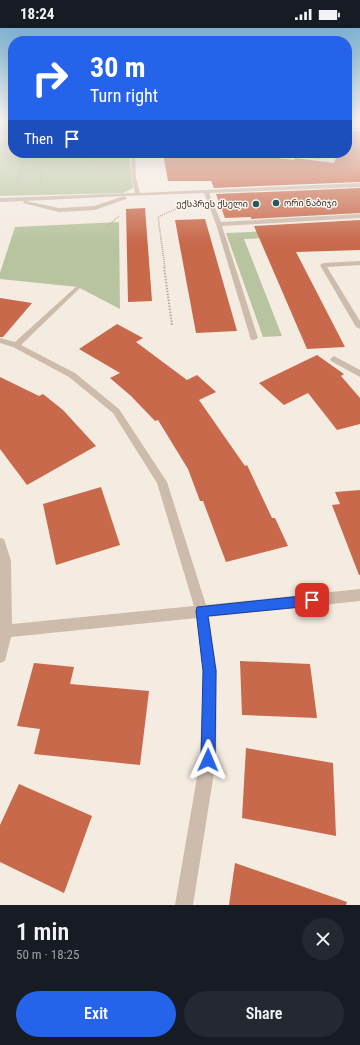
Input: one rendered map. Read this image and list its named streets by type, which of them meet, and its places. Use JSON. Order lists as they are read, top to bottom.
{
  "places": ["ორი ნაბიჯი", "ექსპრეს ქსელი"],
  "page": {
    "status": "18:24",
    "turn": ["30 m", "Turn right"],
    "then": "Then",
    "heading": ["1 min", "50 m · 18:25"],
    "buttons": ["Exit", "Share"]
  }
}
